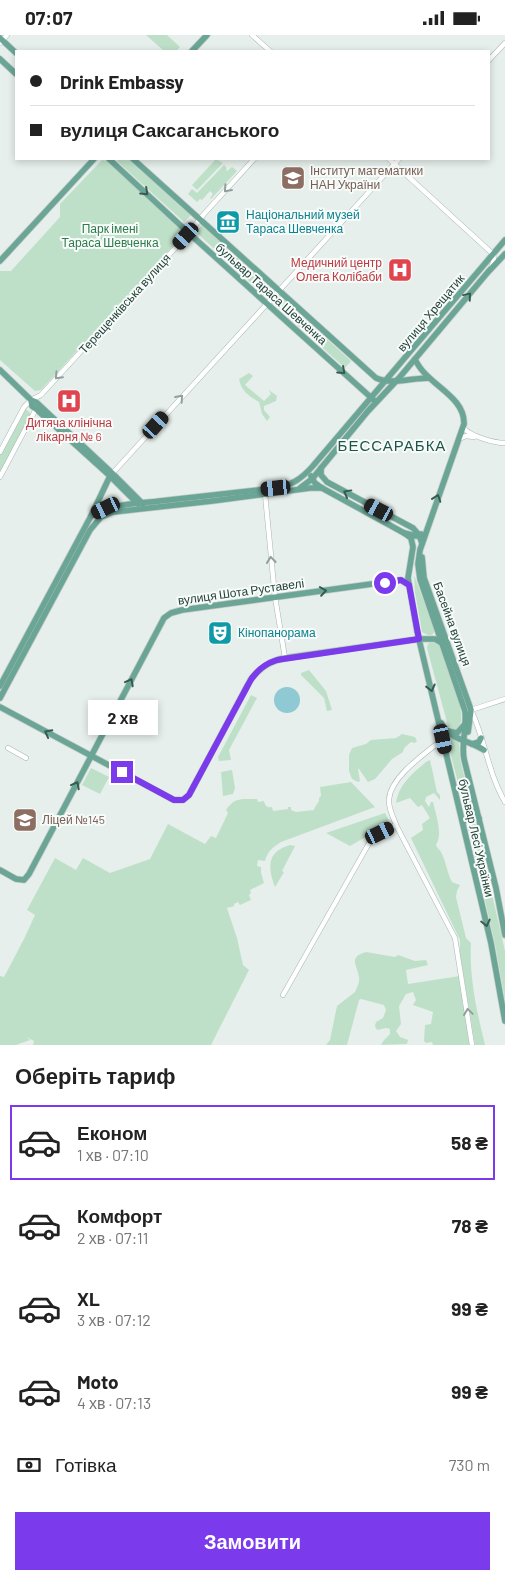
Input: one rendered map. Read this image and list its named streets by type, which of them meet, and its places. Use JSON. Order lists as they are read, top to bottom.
{
  "streets": {
    "main road": [
      "бульвар Тараса Шевченка",
      "вулиця Хрещатик",
      "вулиця Шота Руставелі",
      "Басейна вулиця",
      "бульвар Лесі Українки"
    ],
    "street": ["Терещенківська вулиця"]
  },
  "crossings": [
    ["бульвар Тараса Шевченка", "Терещенківська вулиця"],
    ["бульвар Тараса Шевченка", "вулиця Хрещатик"],
    ["Басейна вулиця", "бульвар Лесі Українки"]
  ],
  "one_way": ["Терещенківська вулиця", "вулиця Шота Руставелі"],
  "districts": ["БЕССАРАБКА"],
  "parks": ["Парк імені Тараса Шевченка"],
  "places": {
    "school or university": ["Інститут математики НАН України", "Ліцей №145"],
    "museum": ["Національний музей Тараса Шевченка"],
    "hospital": ["Медичний центр Олега Колібаби", "Дитяча клінічна лікарня № 6"],
    "theatre": ["Кінопанорама"]
  },
  "page": {
    "status": "07:07",
    "banner": ["Drink Embassy", "вулиця Саксаганського"],
    "bubble": "2 хв",
    "heading": "Оберіть тариф",
    "list": [
      {
        "name": "Економ",
        "note": "1 хв · 07:10",
        "value": "58 ₴"
      },
      {
        "name": "Комфорт",
        "note": "2 хв · 07:11",
        "value": "78 ₴"
      },
      {
        "name": "XL",
        "note": "3 хв · 07:12",
        "value": "99 ₴"
      },
      {
        "name": "Moto",
        "note": "4 хв · 07:13",
        "value": "99 ₴"
      }
    ],
    "pay": ["Готівка", "730 m"],
    "buttons": "Замовити"
  }
}
